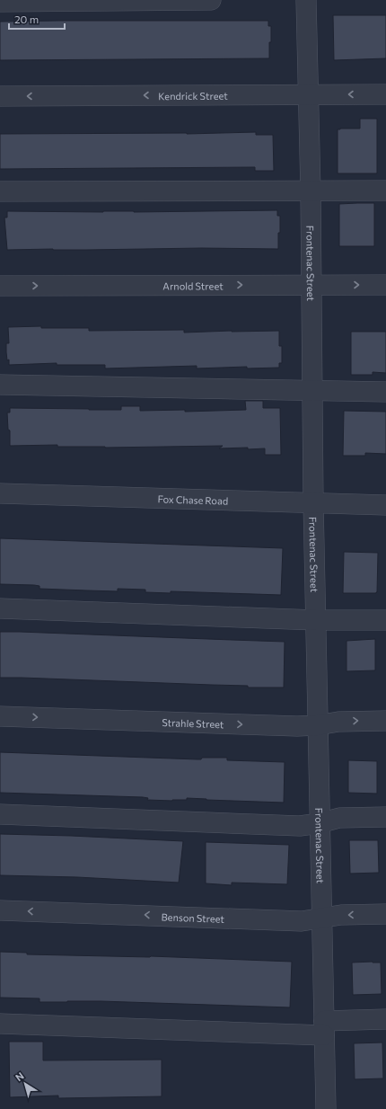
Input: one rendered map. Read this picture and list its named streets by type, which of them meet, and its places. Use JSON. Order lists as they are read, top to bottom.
{
  "streets": {
    "street": [
      "Kendrick Street",
      "Frontenac Street",
      "Arnold Street",
      "Fox Chase Road",
      "Strahle Street",
      "Benson Street"
    ]
  },
  "crossings": [
    ["Kendrick Street", "Frontenac Street"],
    ["Frontenac Street", "Arnold Street"],
    ["Frontenac Street", "Fox Chase Road"],
    ["Frontenac Street", "Strahle Street"],
    ["Frontenac Street", "Benson Street"]
  ],
  "scale_bar": "20 m",
  "north": "top left"
}
